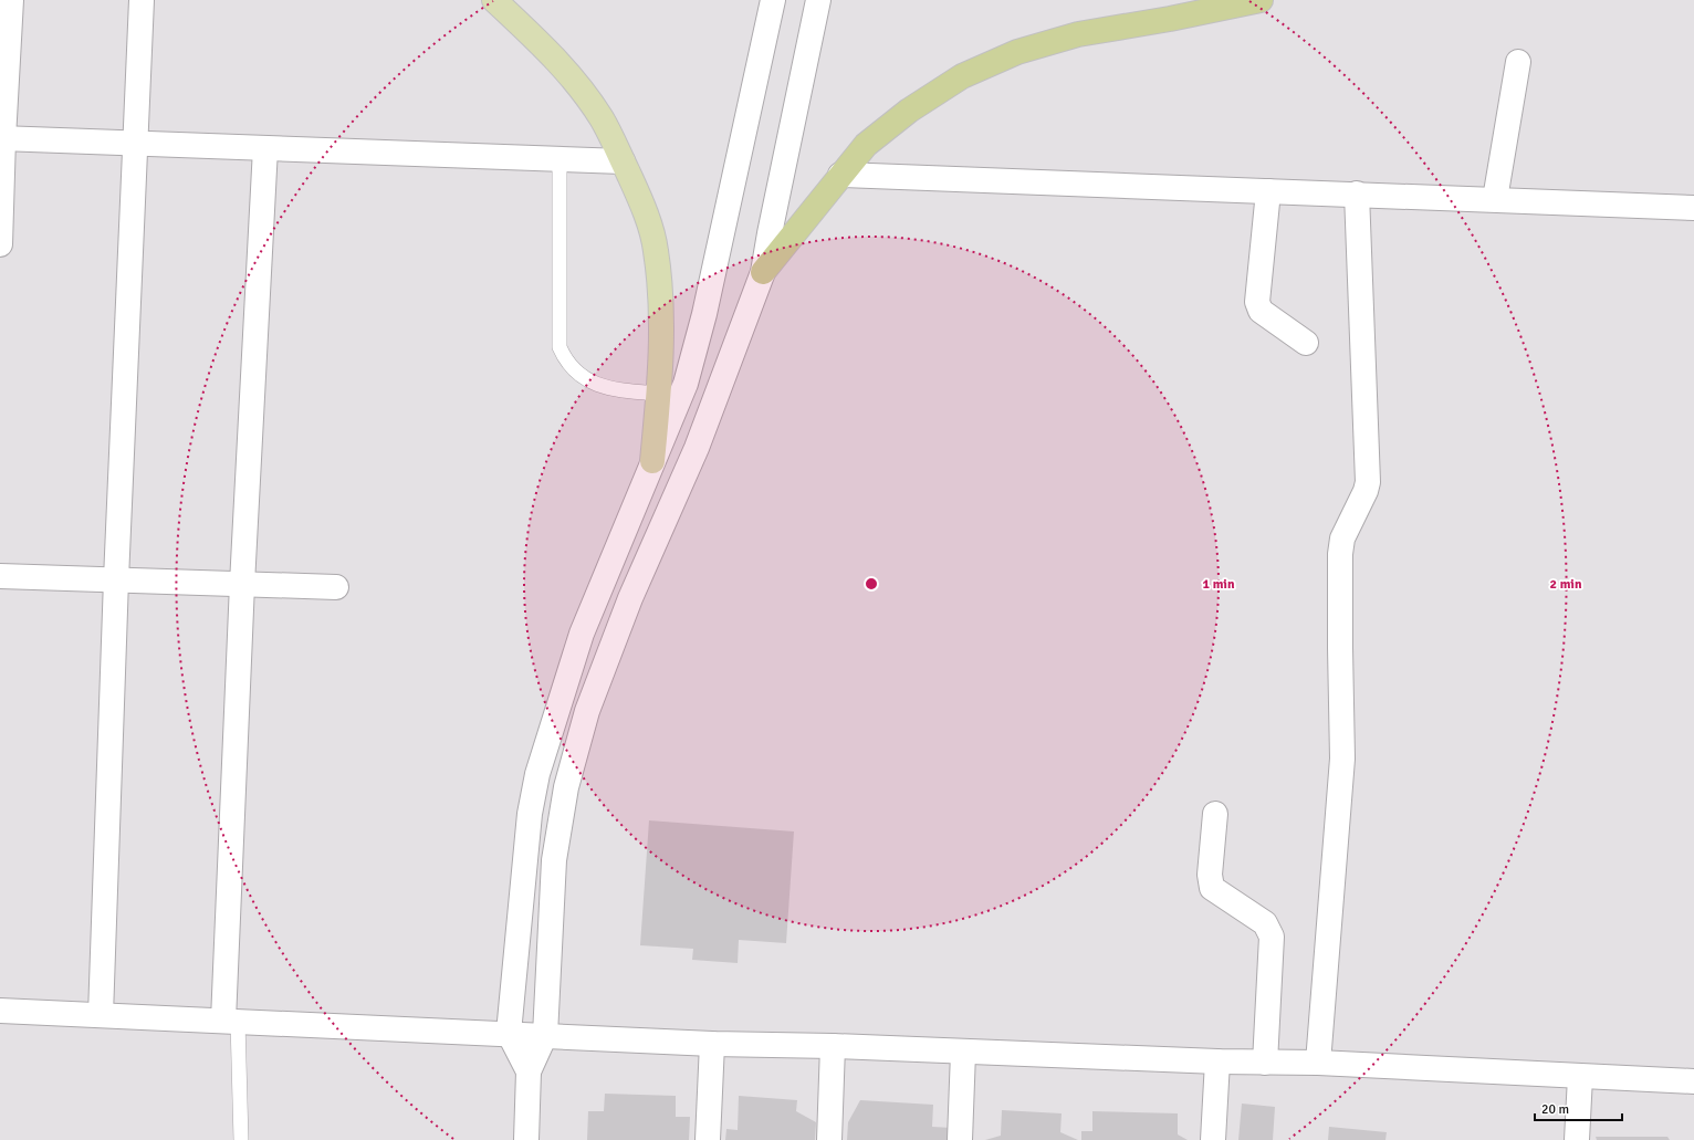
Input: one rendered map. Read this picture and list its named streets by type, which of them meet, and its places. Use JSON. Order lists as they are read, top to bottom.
{
  "scale_bar": "20 m",
  "rings": ["1 min", "2 min"]
}
